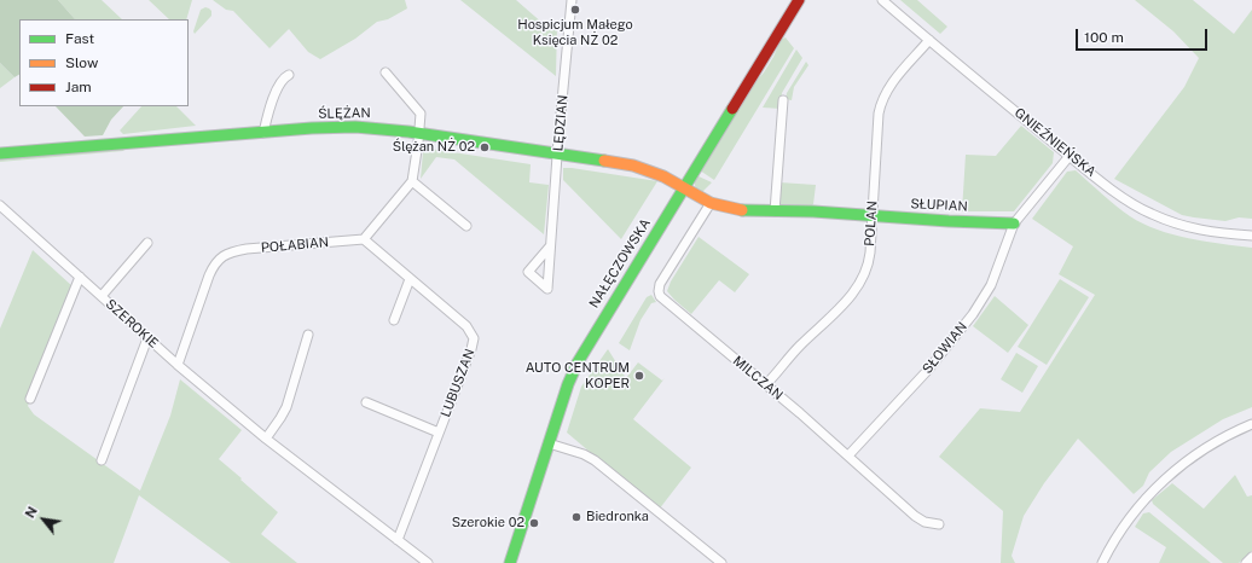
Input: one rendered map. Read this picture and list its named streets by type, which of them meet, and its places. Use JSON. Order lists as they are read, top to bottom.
{
  "streets": {
    "street": [
      "ŚLĘŻAN",
      "LĘDZIAN",
      "GNIEŹNIEŃSKA",
      "SŁUPIAN",
      "POLAN",
      "POŁABIAN",
      "NAŁĘCZOWSKA",
      "SZEROKIE",
      "SŁOWIAN",
      "MILCZAN",
      "LUBUSZAN"
    ]
  },
  "crossings": [
    ["ŚLĘŻAN", "LĘDZIAN"],
    ["ŚLĘŻAN", "SŁUPIAN"],
    ["ŚLĘŻAN", "NAŁĘCZOWSKA"],
    ["GNIEŹNIEŃSKA", "POLAN"],
    ["SŁUPIAN", "POLAN"],
    ["SŁUPIAN", "NAŁĘCZOWSKA"],
    ["SŁUPIAN", "SŁOWIAN"],
    ["SŁUPIAN", "MILCZAN"],
    ["POLAN", "MILCZAN"],
    ["POŁABIAN", "SZEROKIE"],
    ["POŁABIAN", "LUBUSZAN"],
    ["SZEROKIE", "LUBUSZAN"],
    ["SŁOWIAN", "MILCZAN"]
  ],
  "places": [
    "Hospicjum Małego Księcia NŻ 02",
    "Ślężan NŻ 02",
    "AUTO CENTRUM KOPER",
    "Biedronka",
    "Szerokie 02"
  ],
  "legend": ["Fast", "Slow", "Jam"],
  "scale_bar": "100 m",
  "north": "top left"
}
